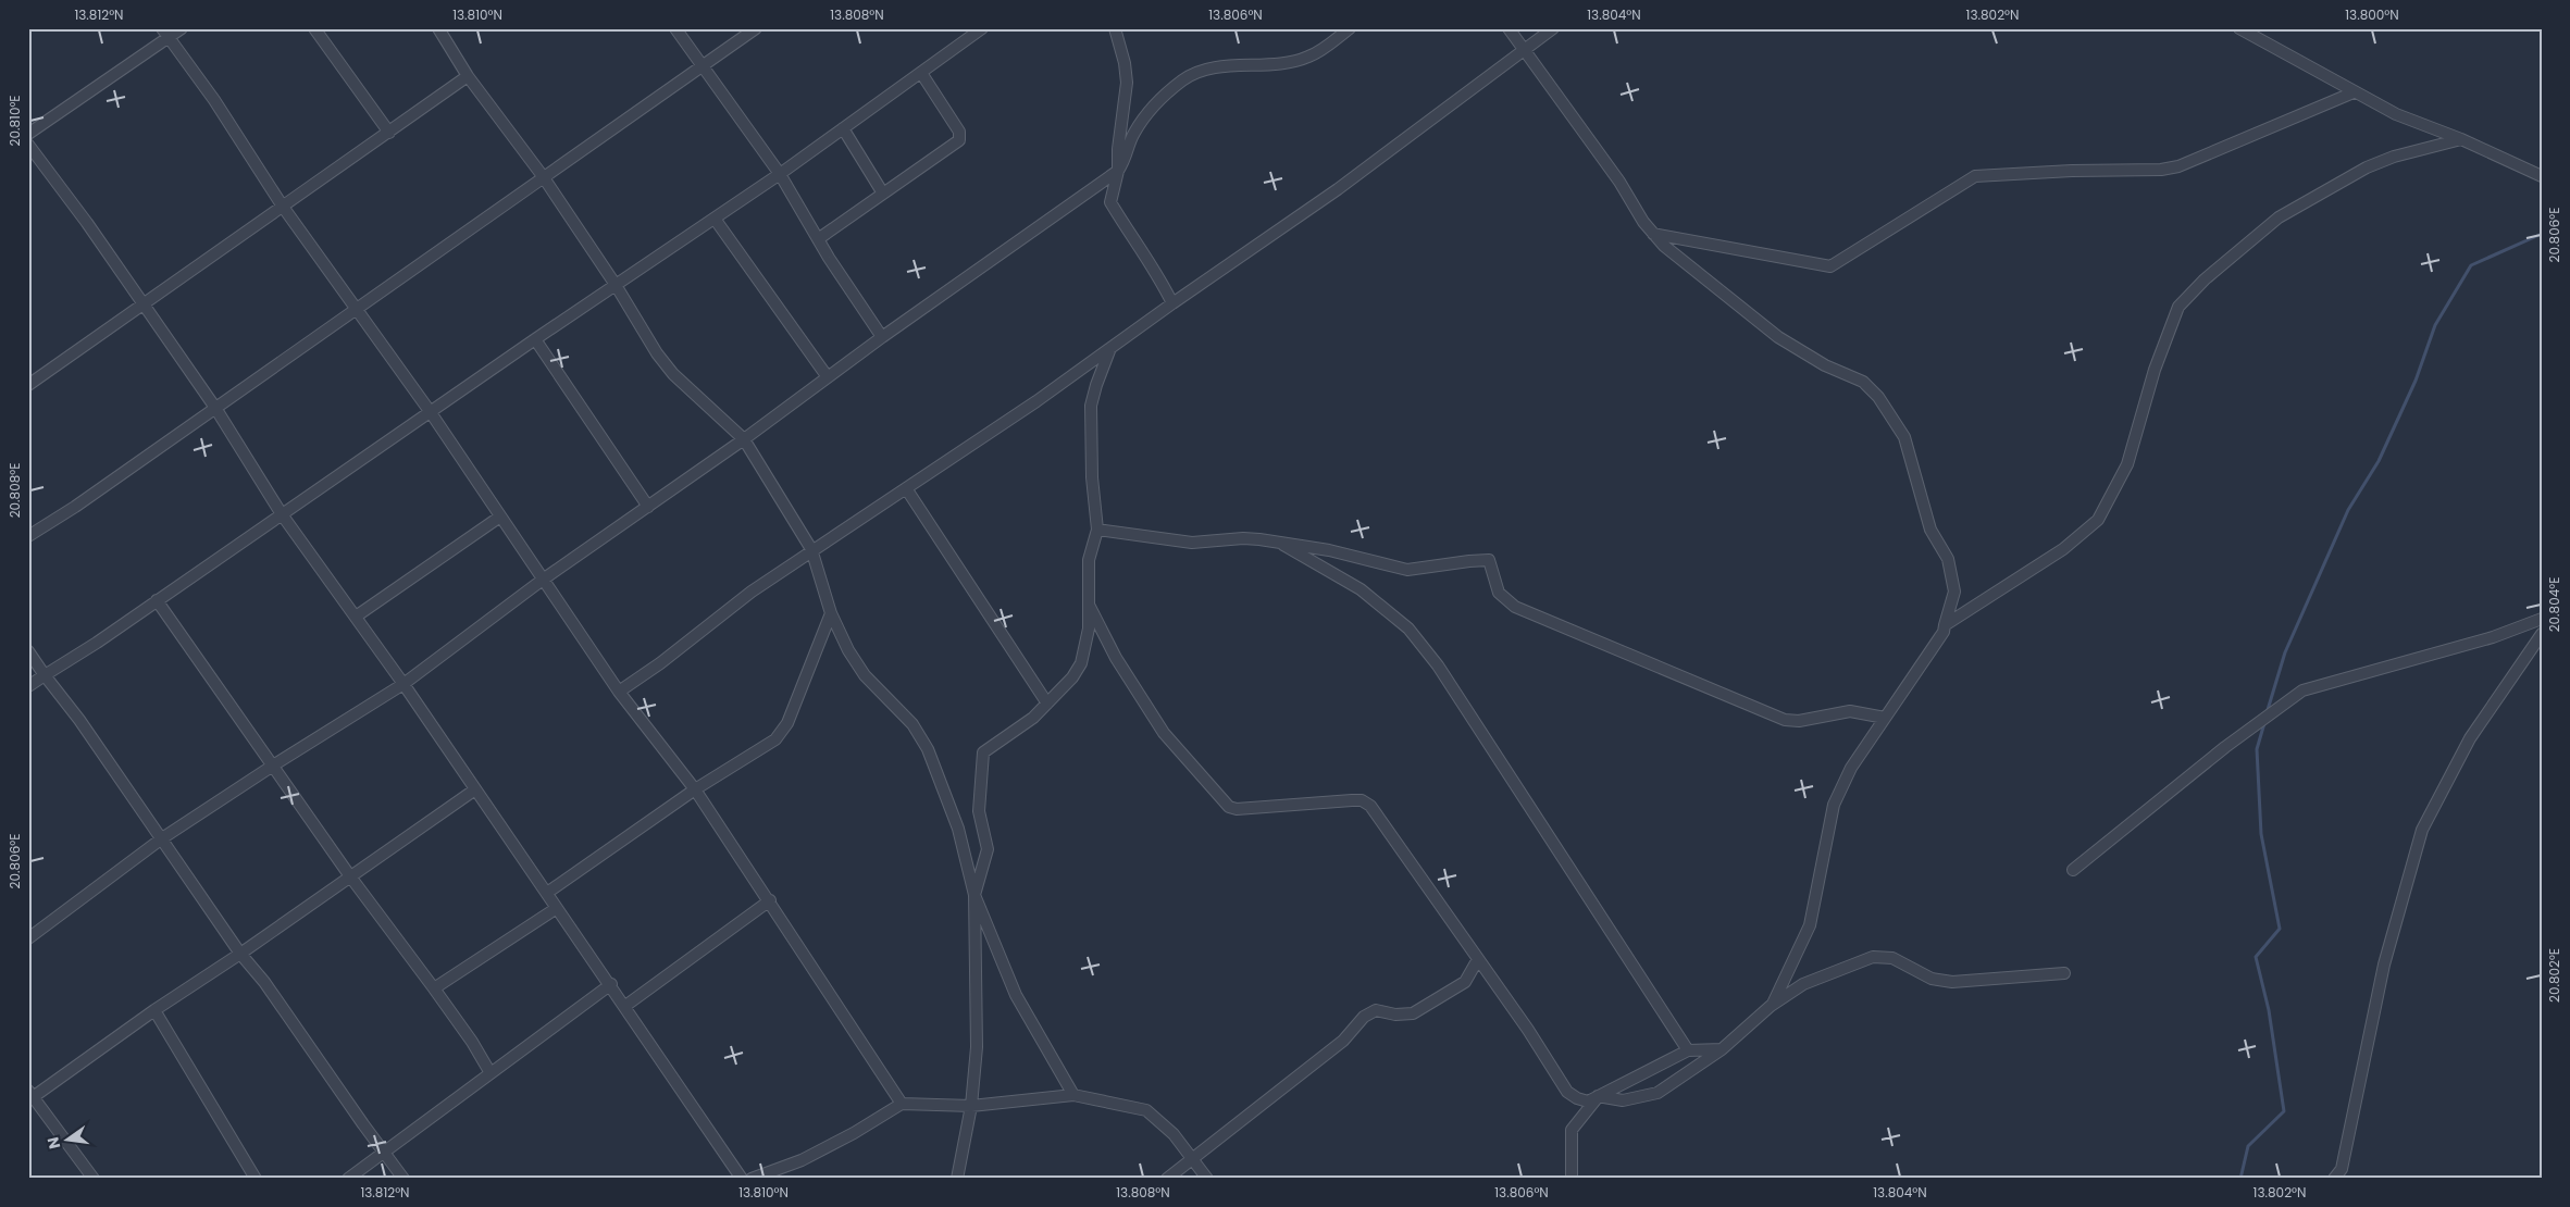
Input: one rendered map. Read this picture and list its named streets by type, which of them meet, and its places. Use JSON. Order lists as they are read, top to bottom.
{
  "north": "left",
  "coordinates": [
    "13.812°N",
    "13.810°N",
    "13.808°N",
    "13.806°N",
    "13.804°N",
    "13.802°N",
    "13.800°N",
    "20.810°E",
    "20.806°E",
    "20.808°E",
    "20.804°E",
    "20.802°E"
  ]
}
